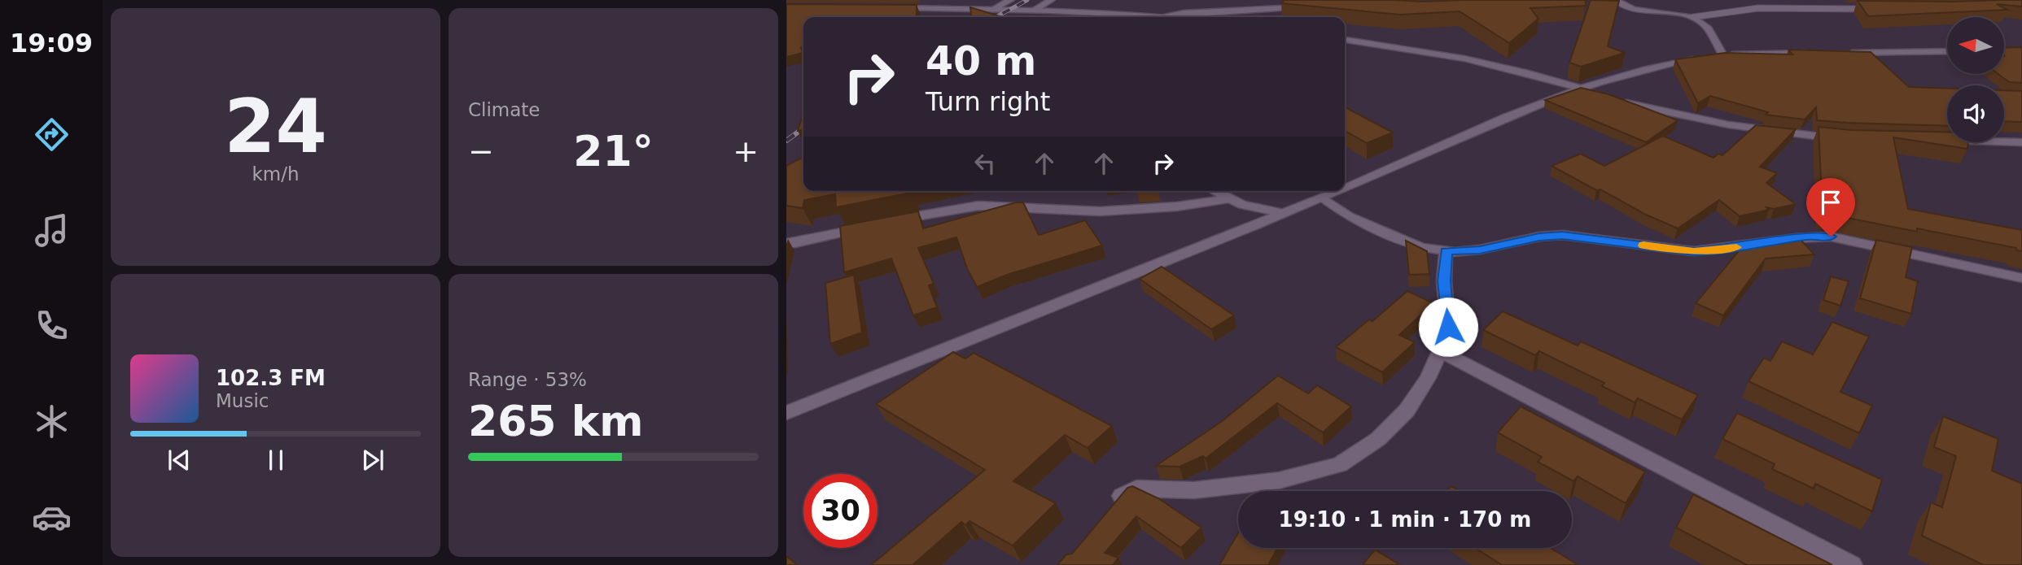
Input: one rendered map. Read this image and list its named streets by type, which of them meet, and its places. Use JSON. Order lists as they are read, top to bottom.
{
  "north": "left",
  "page": {
    "tabs": "19:09",
    "tile": [
      ["24", "km/h"],
      "Climate",
      ["Range · 53%", "265 km"]
    ],
    "turn": ["40 m", "Turn right"],
    "heat": ["−", "21°", "+"],
    "song": ["102.3 FM", "Music"],
    "limit": "30",
    "trip": "19:10 · 1 min · 170 m"
  }
}
